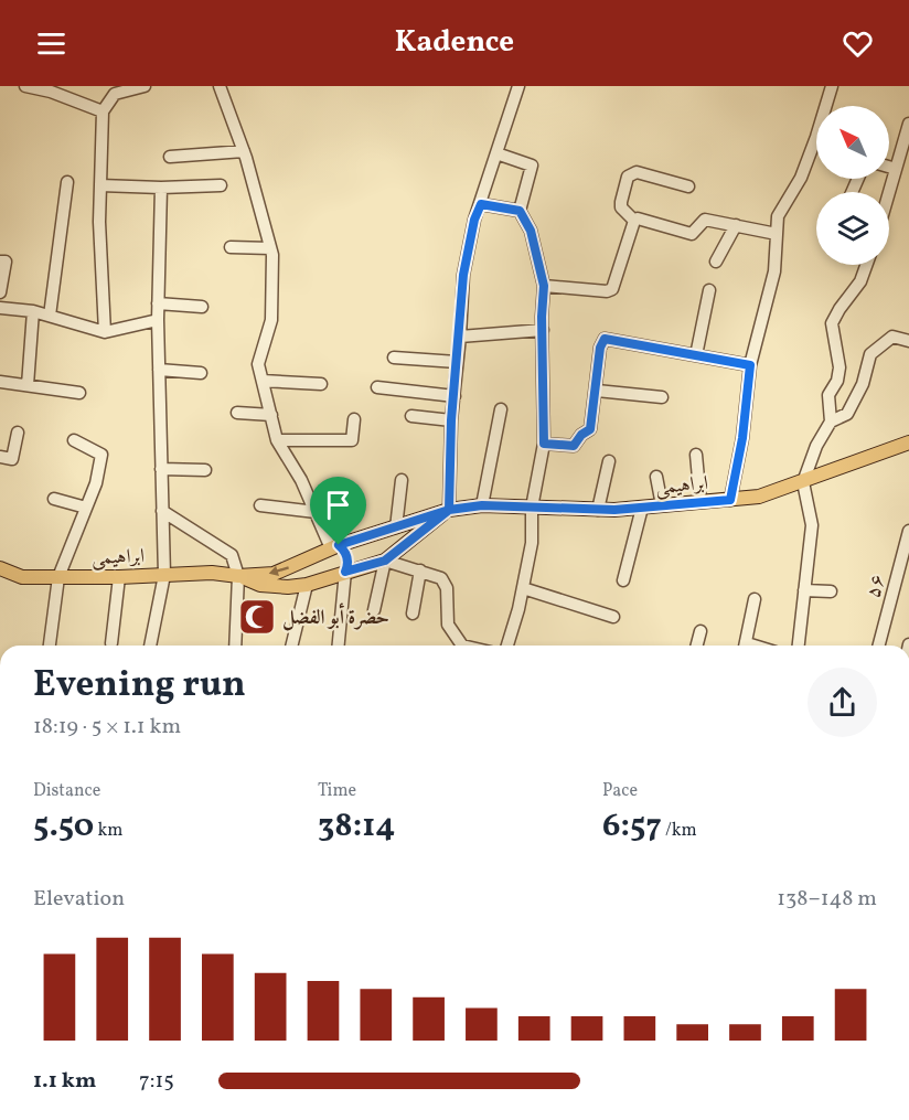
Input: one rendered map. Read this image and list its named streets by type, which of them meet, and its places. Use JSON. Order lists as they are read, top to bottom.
{
  "streets": {
    "main road": ["ابراهیمی"],
    "street": ["۵۶"]
  },
  "places": {
    "mosque": ["حضرة أبو الفضل"]
  },
  "north": "top left",
  "page": {
    "header": "Kadence",
    "heading": ["Evening run", "18:19 · 5 × 1.1 km"],
    "stats": [
      ["Distance", "5.50 km"],
      ["Time", "38:14"],
      ["Pace", "6:57 /km"]
    ],
    "chart": ["Elevation", "138–148 m"],
    "list": [
      {
        "name": "1.1 km",
        "note": "7:15"
      }
    ]
  }
}
